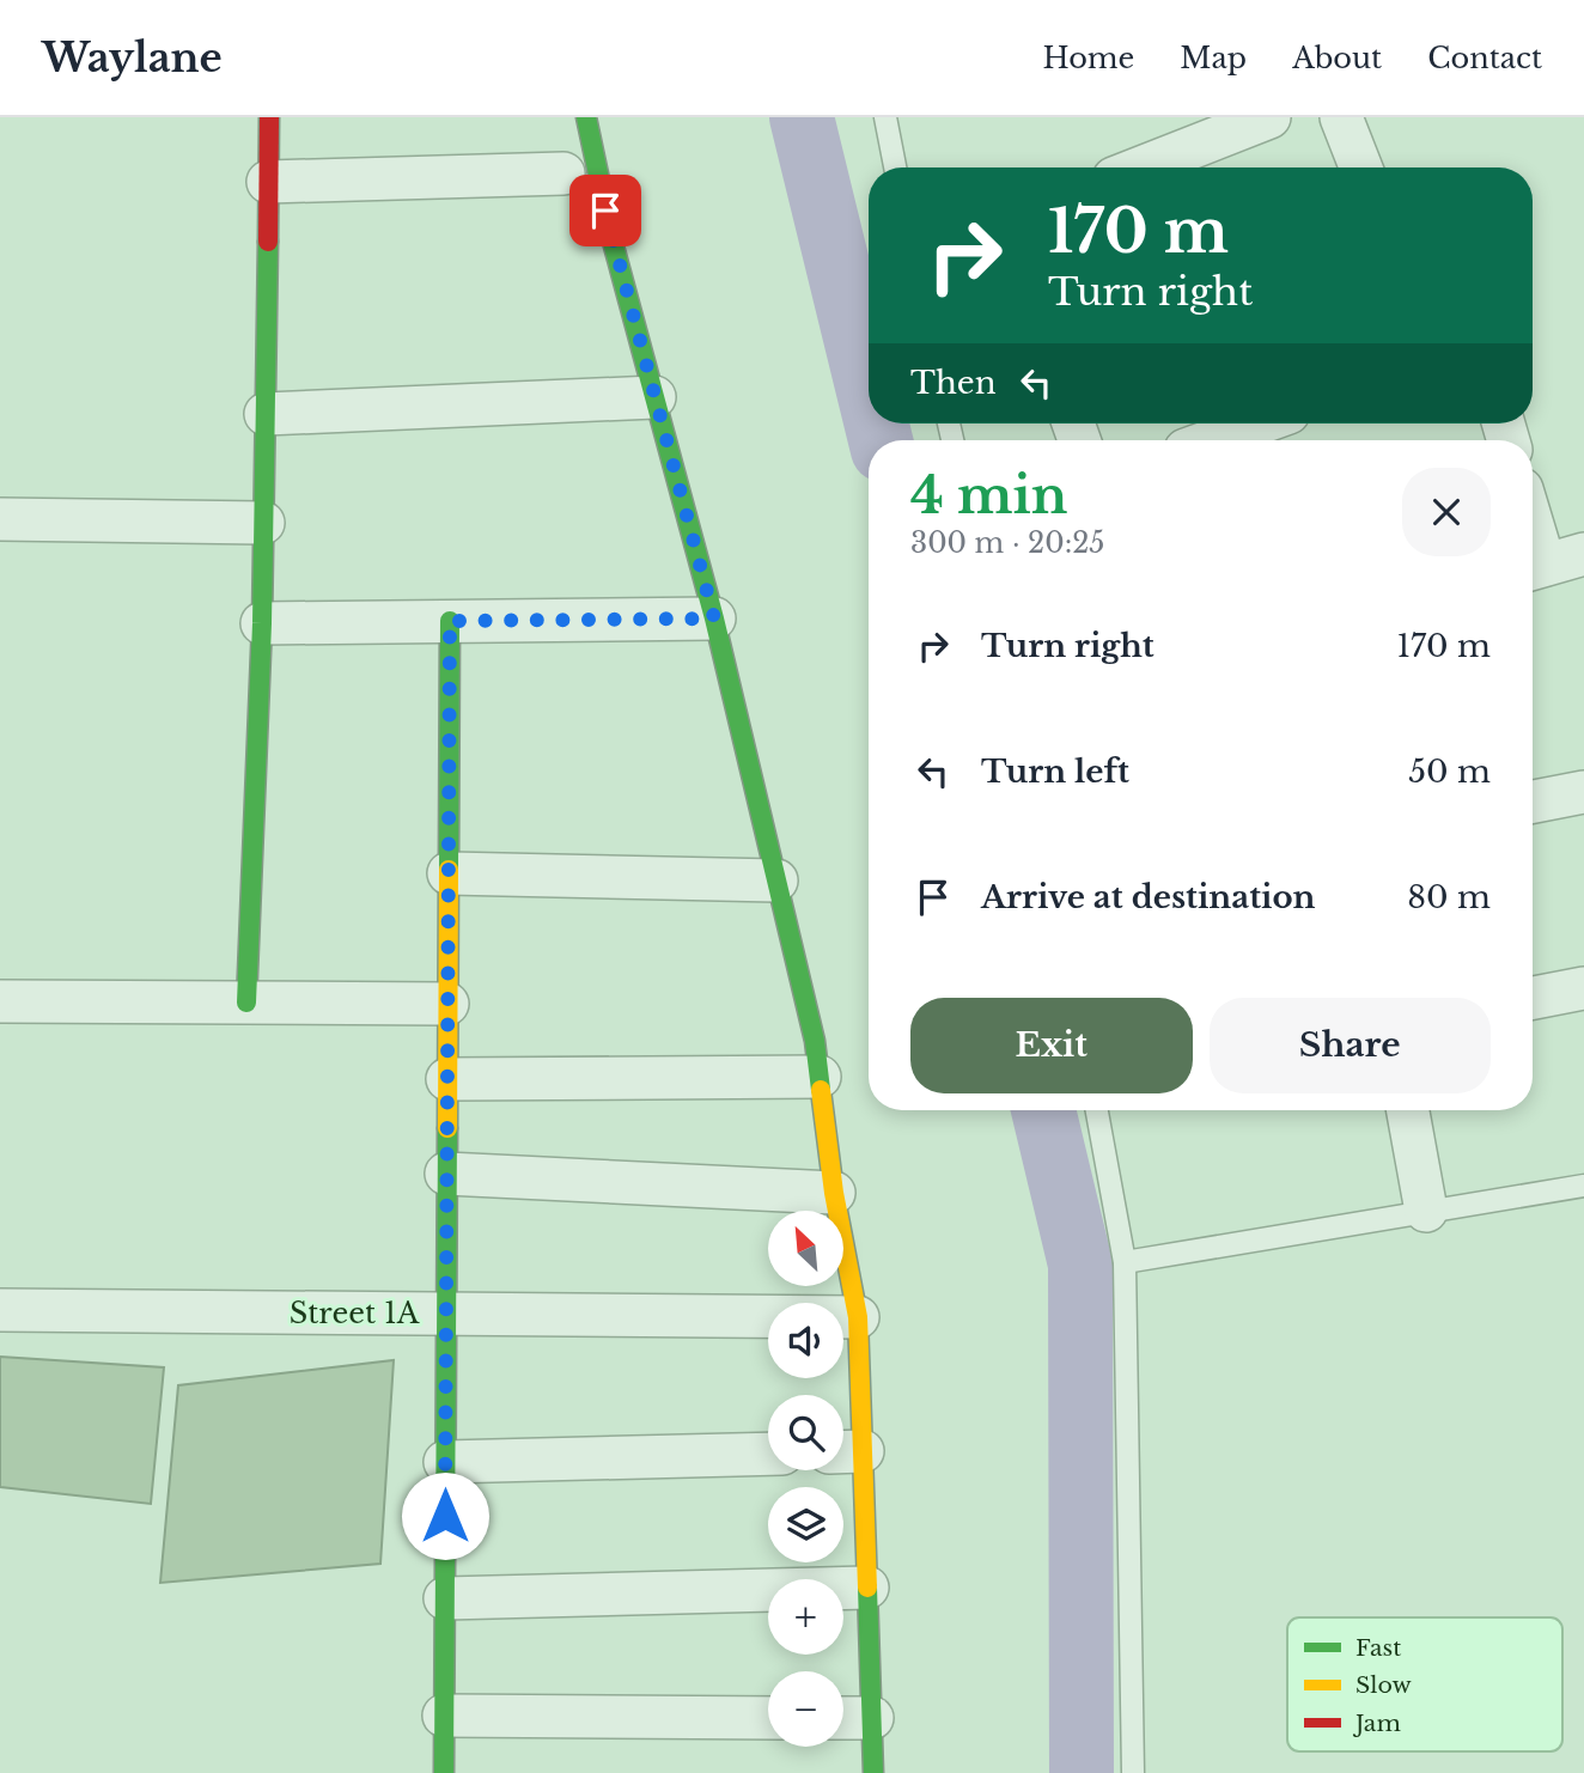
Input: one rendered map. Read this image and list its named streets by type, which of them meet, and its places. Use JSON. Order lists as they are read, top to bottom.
{
  "streets": {
    "street": ["Street 1A"]
  },
  "legend": ["Fast", "Slow", "Jam"],
  "north": "top left",
  "page": {
    "header": "Waylane",
    "nav": [
      "Home",
      "Map",
      "About",
      "Contact"
    ],
    "turn": ["170 m", "Turn right"],
    "then": "Then",
    "heading": ["4 min", "300 m · 20:25"],
    "list": [
      {
        "name": "Turn right",
        "value": "170 m"
      },
      {
        "name": "Turn left",
        "value": "50 m"
      },
      {
        "name": "Arrive at destination",
        "value": "80 m"
      }
    ],
    "buttons": ["Exit", "Share"],
    "map_buttons": ["+", "−"]
  }
}
